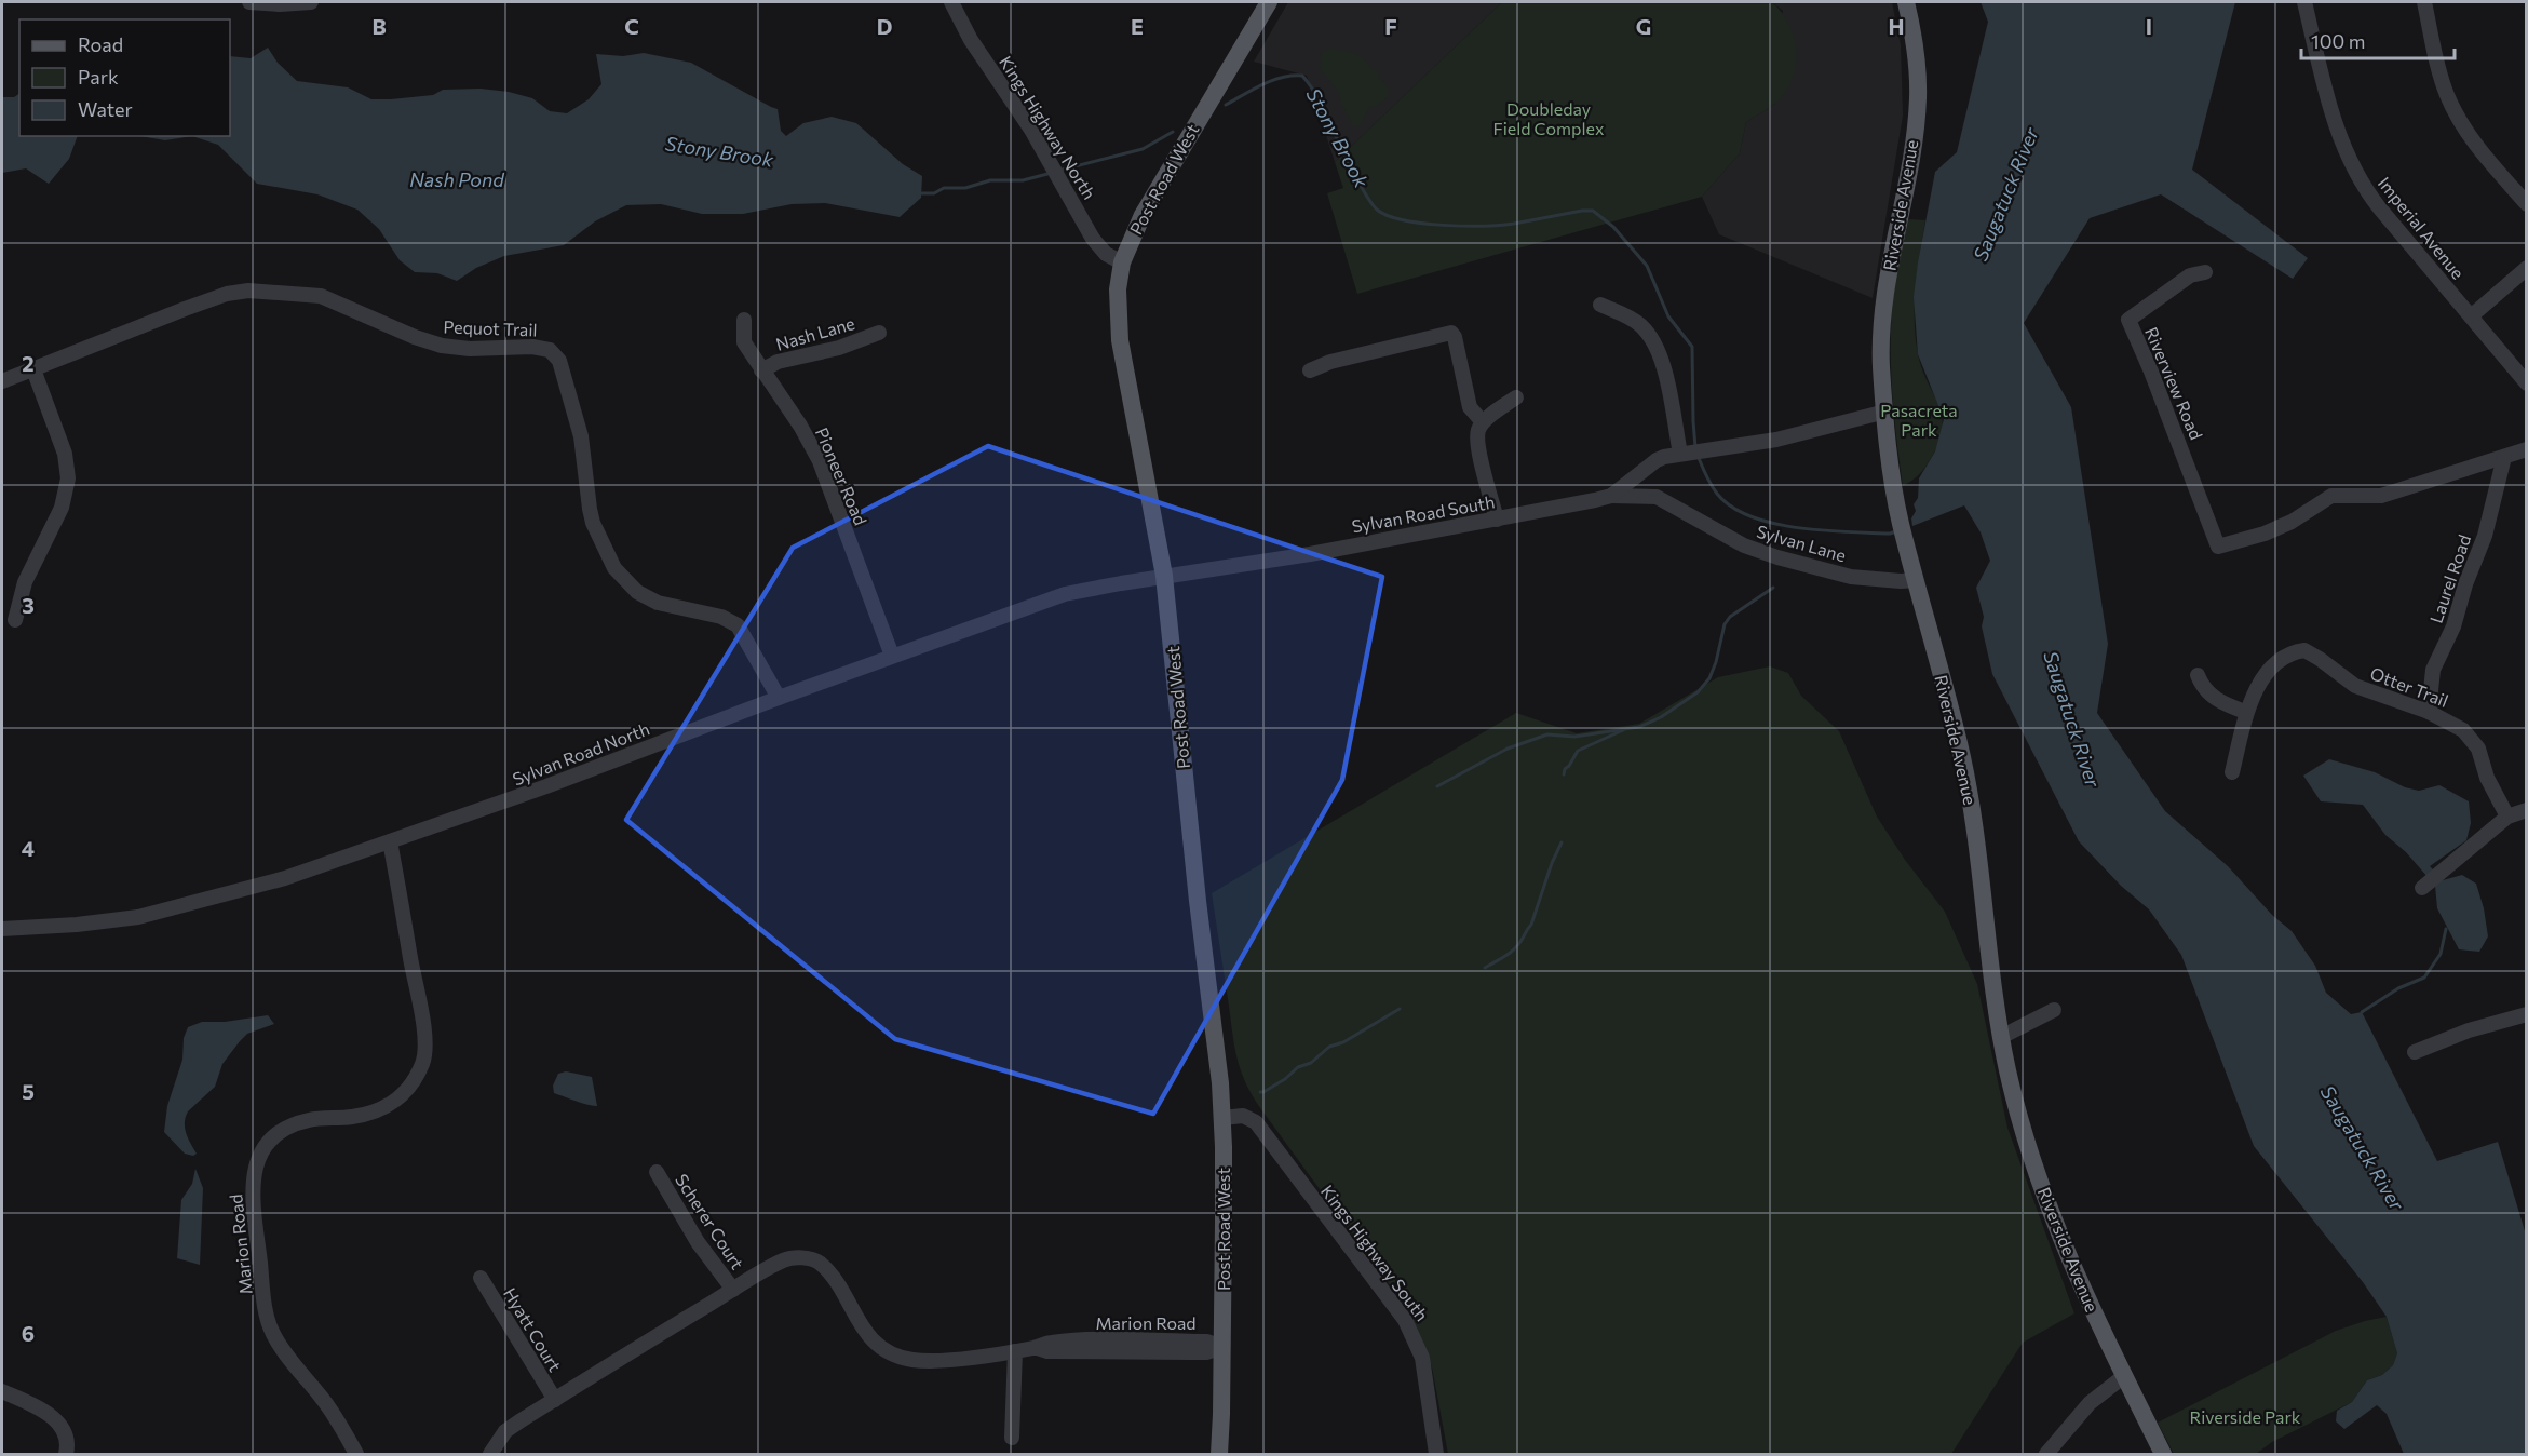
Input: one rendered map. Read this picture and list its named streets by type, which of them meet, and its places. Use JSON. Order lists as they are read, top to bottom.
{
  "streets": {
    "main road": ["Post Road West", "Riverside Avenue"],
    "street": [
      "Kings Highway North",
      "Imperial Avenue",
      "Pequot Trail",
      "Nash Lane",
      "Riverview Road",
      "Pioneer Road",
      "Sylvan Road South",
      "Sylvan Lane",
      "Laurel Road",
      "Otter Trail",
      "Sylvan Road North",
      "Scherer Court",
      "Marion Road",
      "Kings Highway South",
      "Hyatt Court"
    ]
  },
  "crossings": [
    ["Kings Highway North", "Post Road West"],
    ["Post Road West", "Sylvan Road South"],
    ["Post Road West", "Sylvan Road North"],
    ["Post Road West", "Marion Road"],
    ["Post Road West", "Kings Highway South"],
    ["Riverside Avenue", "Sylvan Road South"],
    ["Riverside Avenue", "Sylvan Lane"],
    ["Pequot Trail", "Sylvan Road North"],
    ["Nash Lane", "Pioneer Road"],
    ["Riverview Road", "Laurel Road"],
    ["Pioneer Road", "Sylvan Road North"],
    ["Sylvan Road South", "Sylvan Lane"],
    ["Sylvan Road South", "Sylvan Road North"],
    ["Laurel Road", "Otter Trail"],
    ["Sylvan Road North", "Marion Road"],
    ["Scherer Court", "Marion Road"],
    ["Marion Road", "Hyatt Court"]
  ],
  "water": ["Stony Brook", "Nash Pond", "Saugatuck River"],
  "parks": ["Doubleday Field Complex", "Pasacreta Park", "Riverside Park"],
  "legend": ["Road", "Park", "Water"],
  "scale_bar": "100 m",
  "grid": {
    "columns": [
      "B",
      "C",
      "D",
      "E",
      "F",
      "G",
      "H",
      "I"
    ],
    "rows": [
      "2",
      "3",
      "4",
      "5",
      "6"
    ]
  }
}
